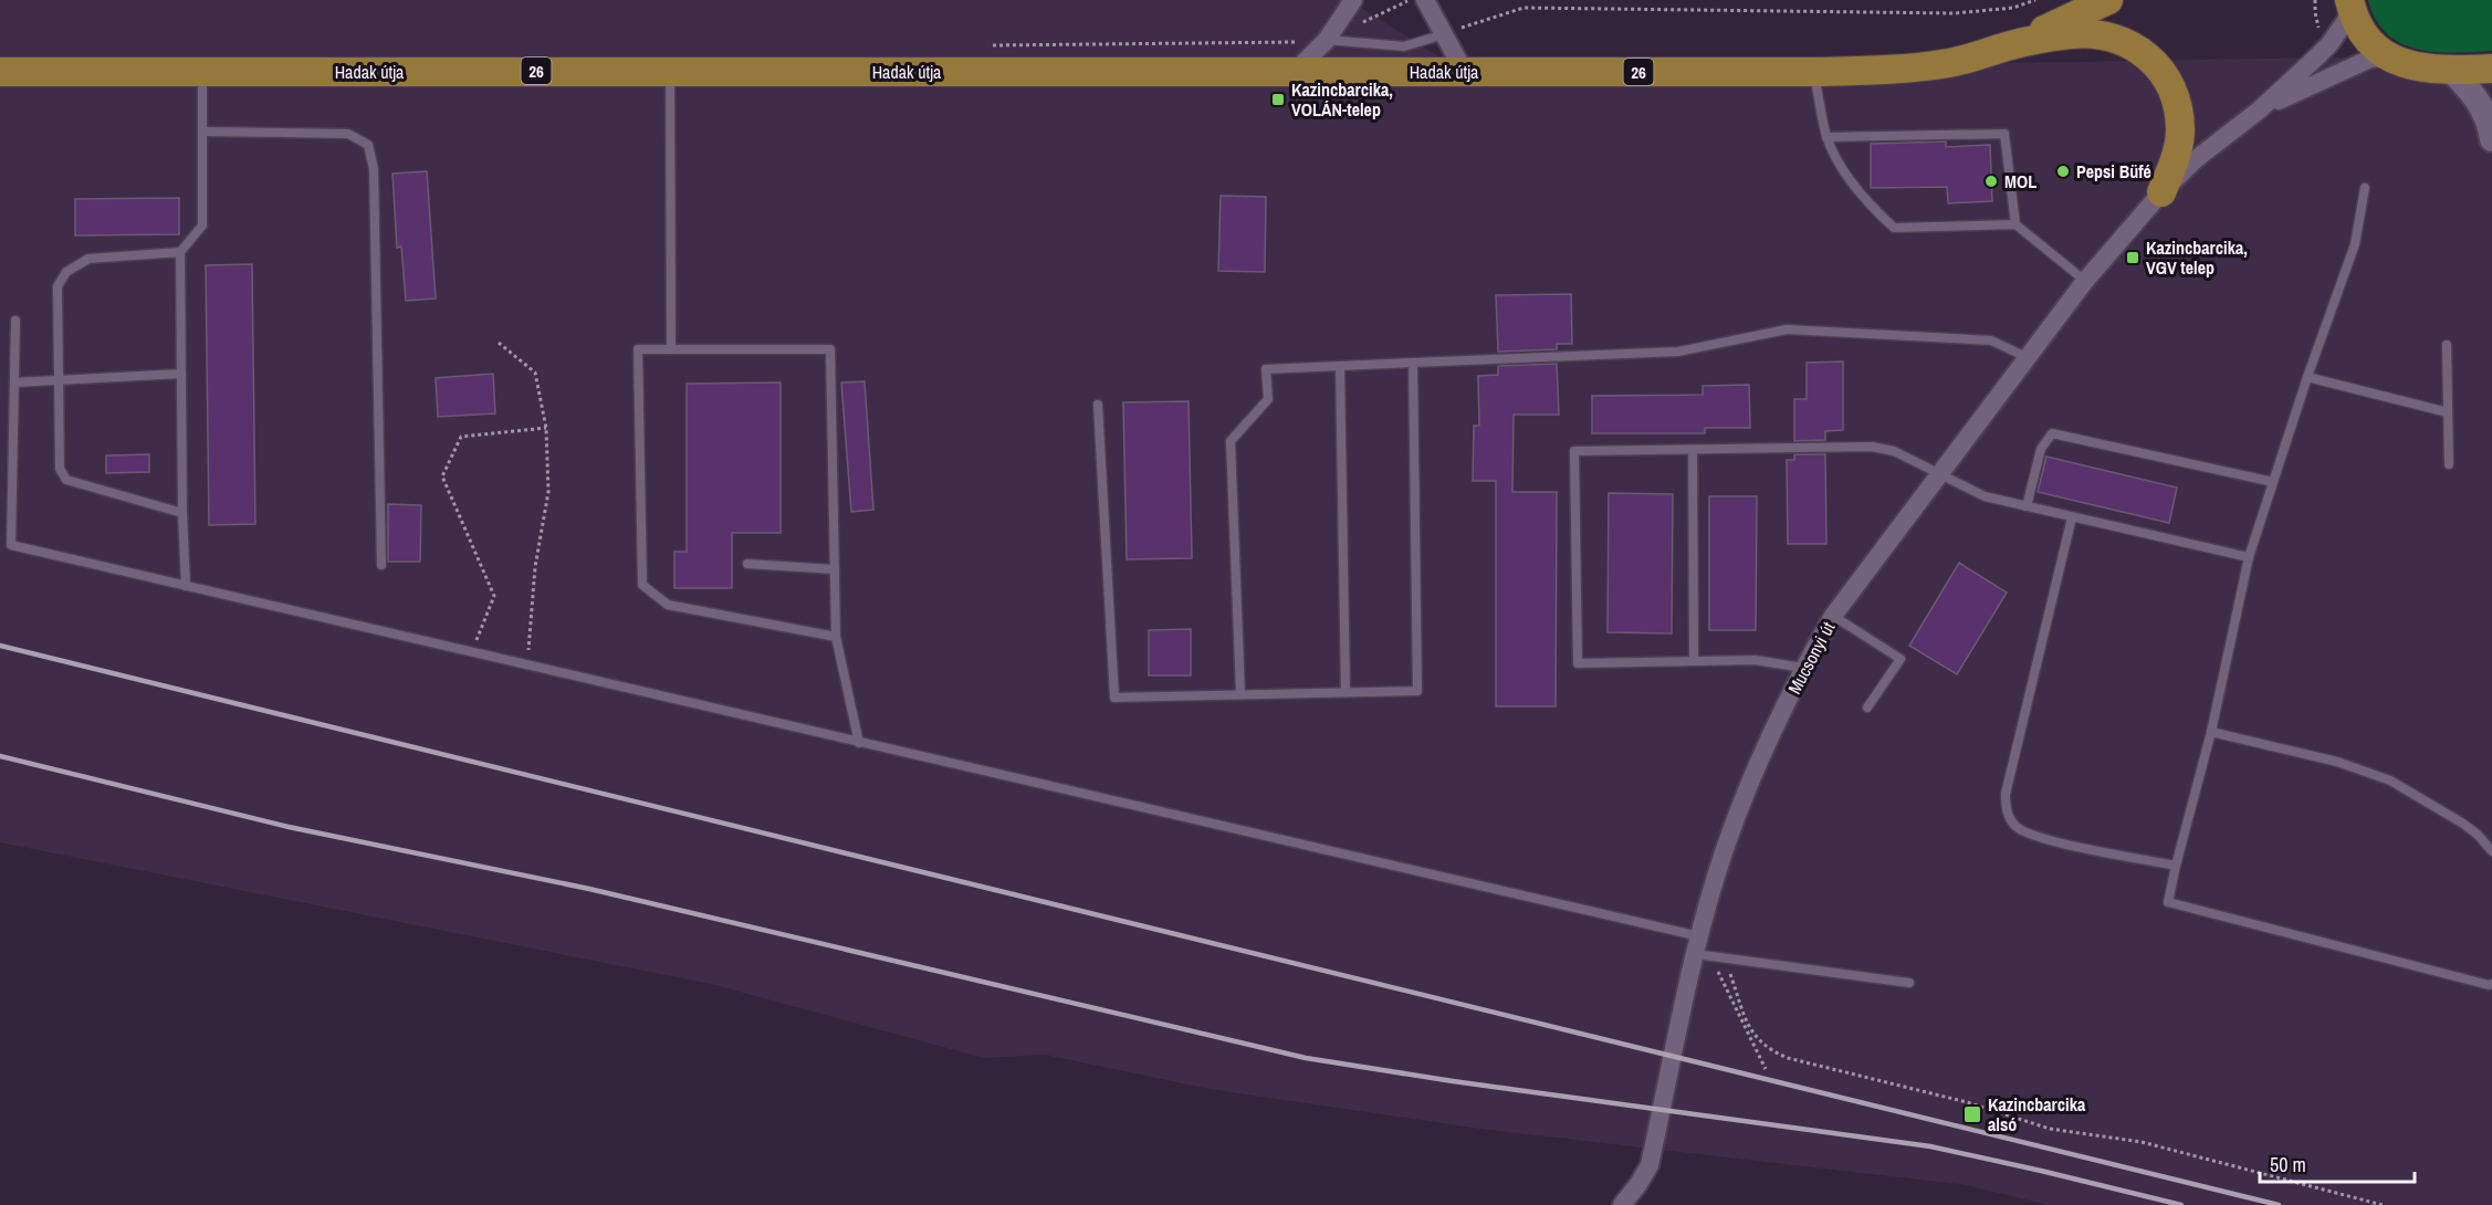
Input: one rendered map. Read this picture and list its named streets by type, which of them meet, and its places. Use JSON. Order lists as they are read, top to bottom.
{
  "streets": {
    "main road": ["26", "Hadak útja"],
    "street": ["Mucsonyi út"]
  },
  "crossings": [
    ["26", "Hadak útja"]
  ],
  "places": {
    "transit": ["Kazincbarcika, VOLÁN-telep", "Kazincbarcika, VGV telep", "Kazincbarcika alsó"],
    "other": ["Pepsi Büfé", "MOL"]
  },
  "scale_bar": "50 m"
}
